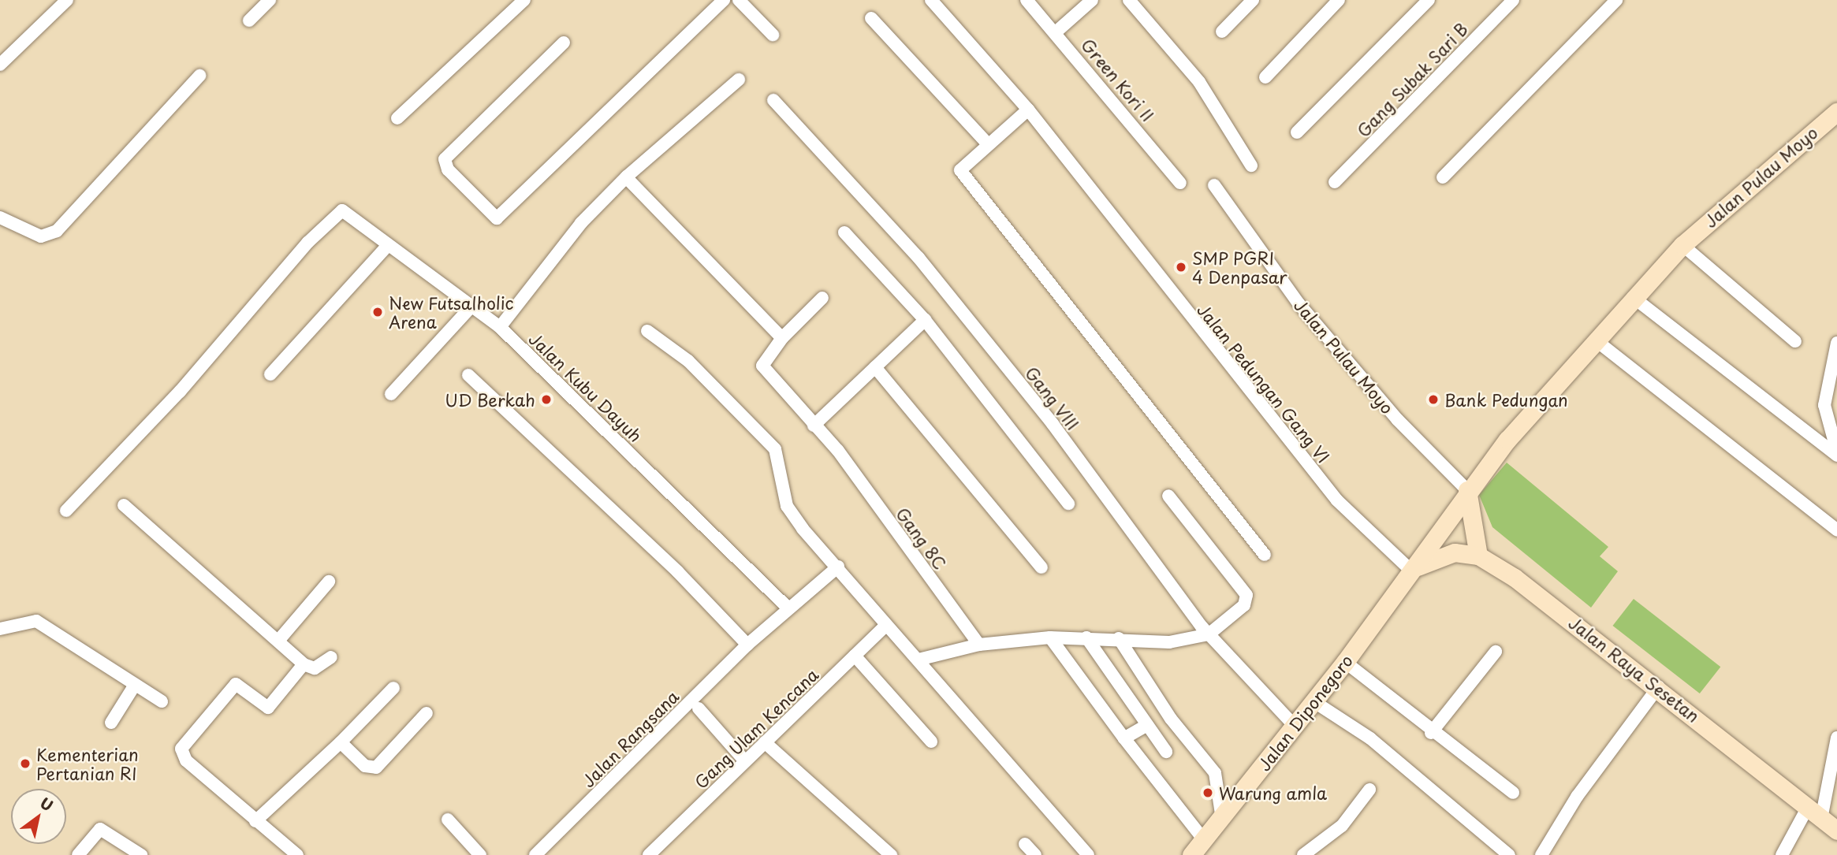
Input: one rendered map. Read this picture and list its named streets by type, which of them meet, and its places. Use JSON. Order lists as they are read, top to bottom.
{
  "streets": {
    "main road": ["Jalan Pulau Moyo", "Jalan Raya Sesetan", "Jalan Diponegoro"],
    "street": [
      "Green Kori II",
      "Gang Subak Sari B",
      "Jalan Pedungan Gang VI",
      "Jalan Kubu Dayuh",
      "Gang VIII",
      "Gang 8C",
      "Gang Ulam Kencana",
      "Jalan Rangsana"
    ]
  },
  "crossings": [
    ["Jalan Pulau Moyo", "Jalan Pedungan Gang VI"],
    ["Jalan Pulau Moyo", "Jalan Raya Sesetan"],
    ["Jalan Pulau Moyo", "Jalan Diponegoro"],
    ["Jalan Pedungan Gang VI", "Jalan Raya Sesetan"],
    ["Jalan Pedungan Gang VI", "Jalan Diponegoro"],
    ["Jalan Kubu Dayuh", "Jalan Rangsana"],
    ["Gang VIII", "Jalan Diponegoro"],
    ["Jalan Raya Sesetan", "Jalan Diponegoro"]
  ],
  "places": [
    "SMP PGRI 4 Denpasar",
    "New Futsalholic Arena",
    "UD Berkah",
    "Bank Pedungan",
    "Kementerian Pertanian RI",
    "Warung amla"
  ],
  "north": "top right"
}
